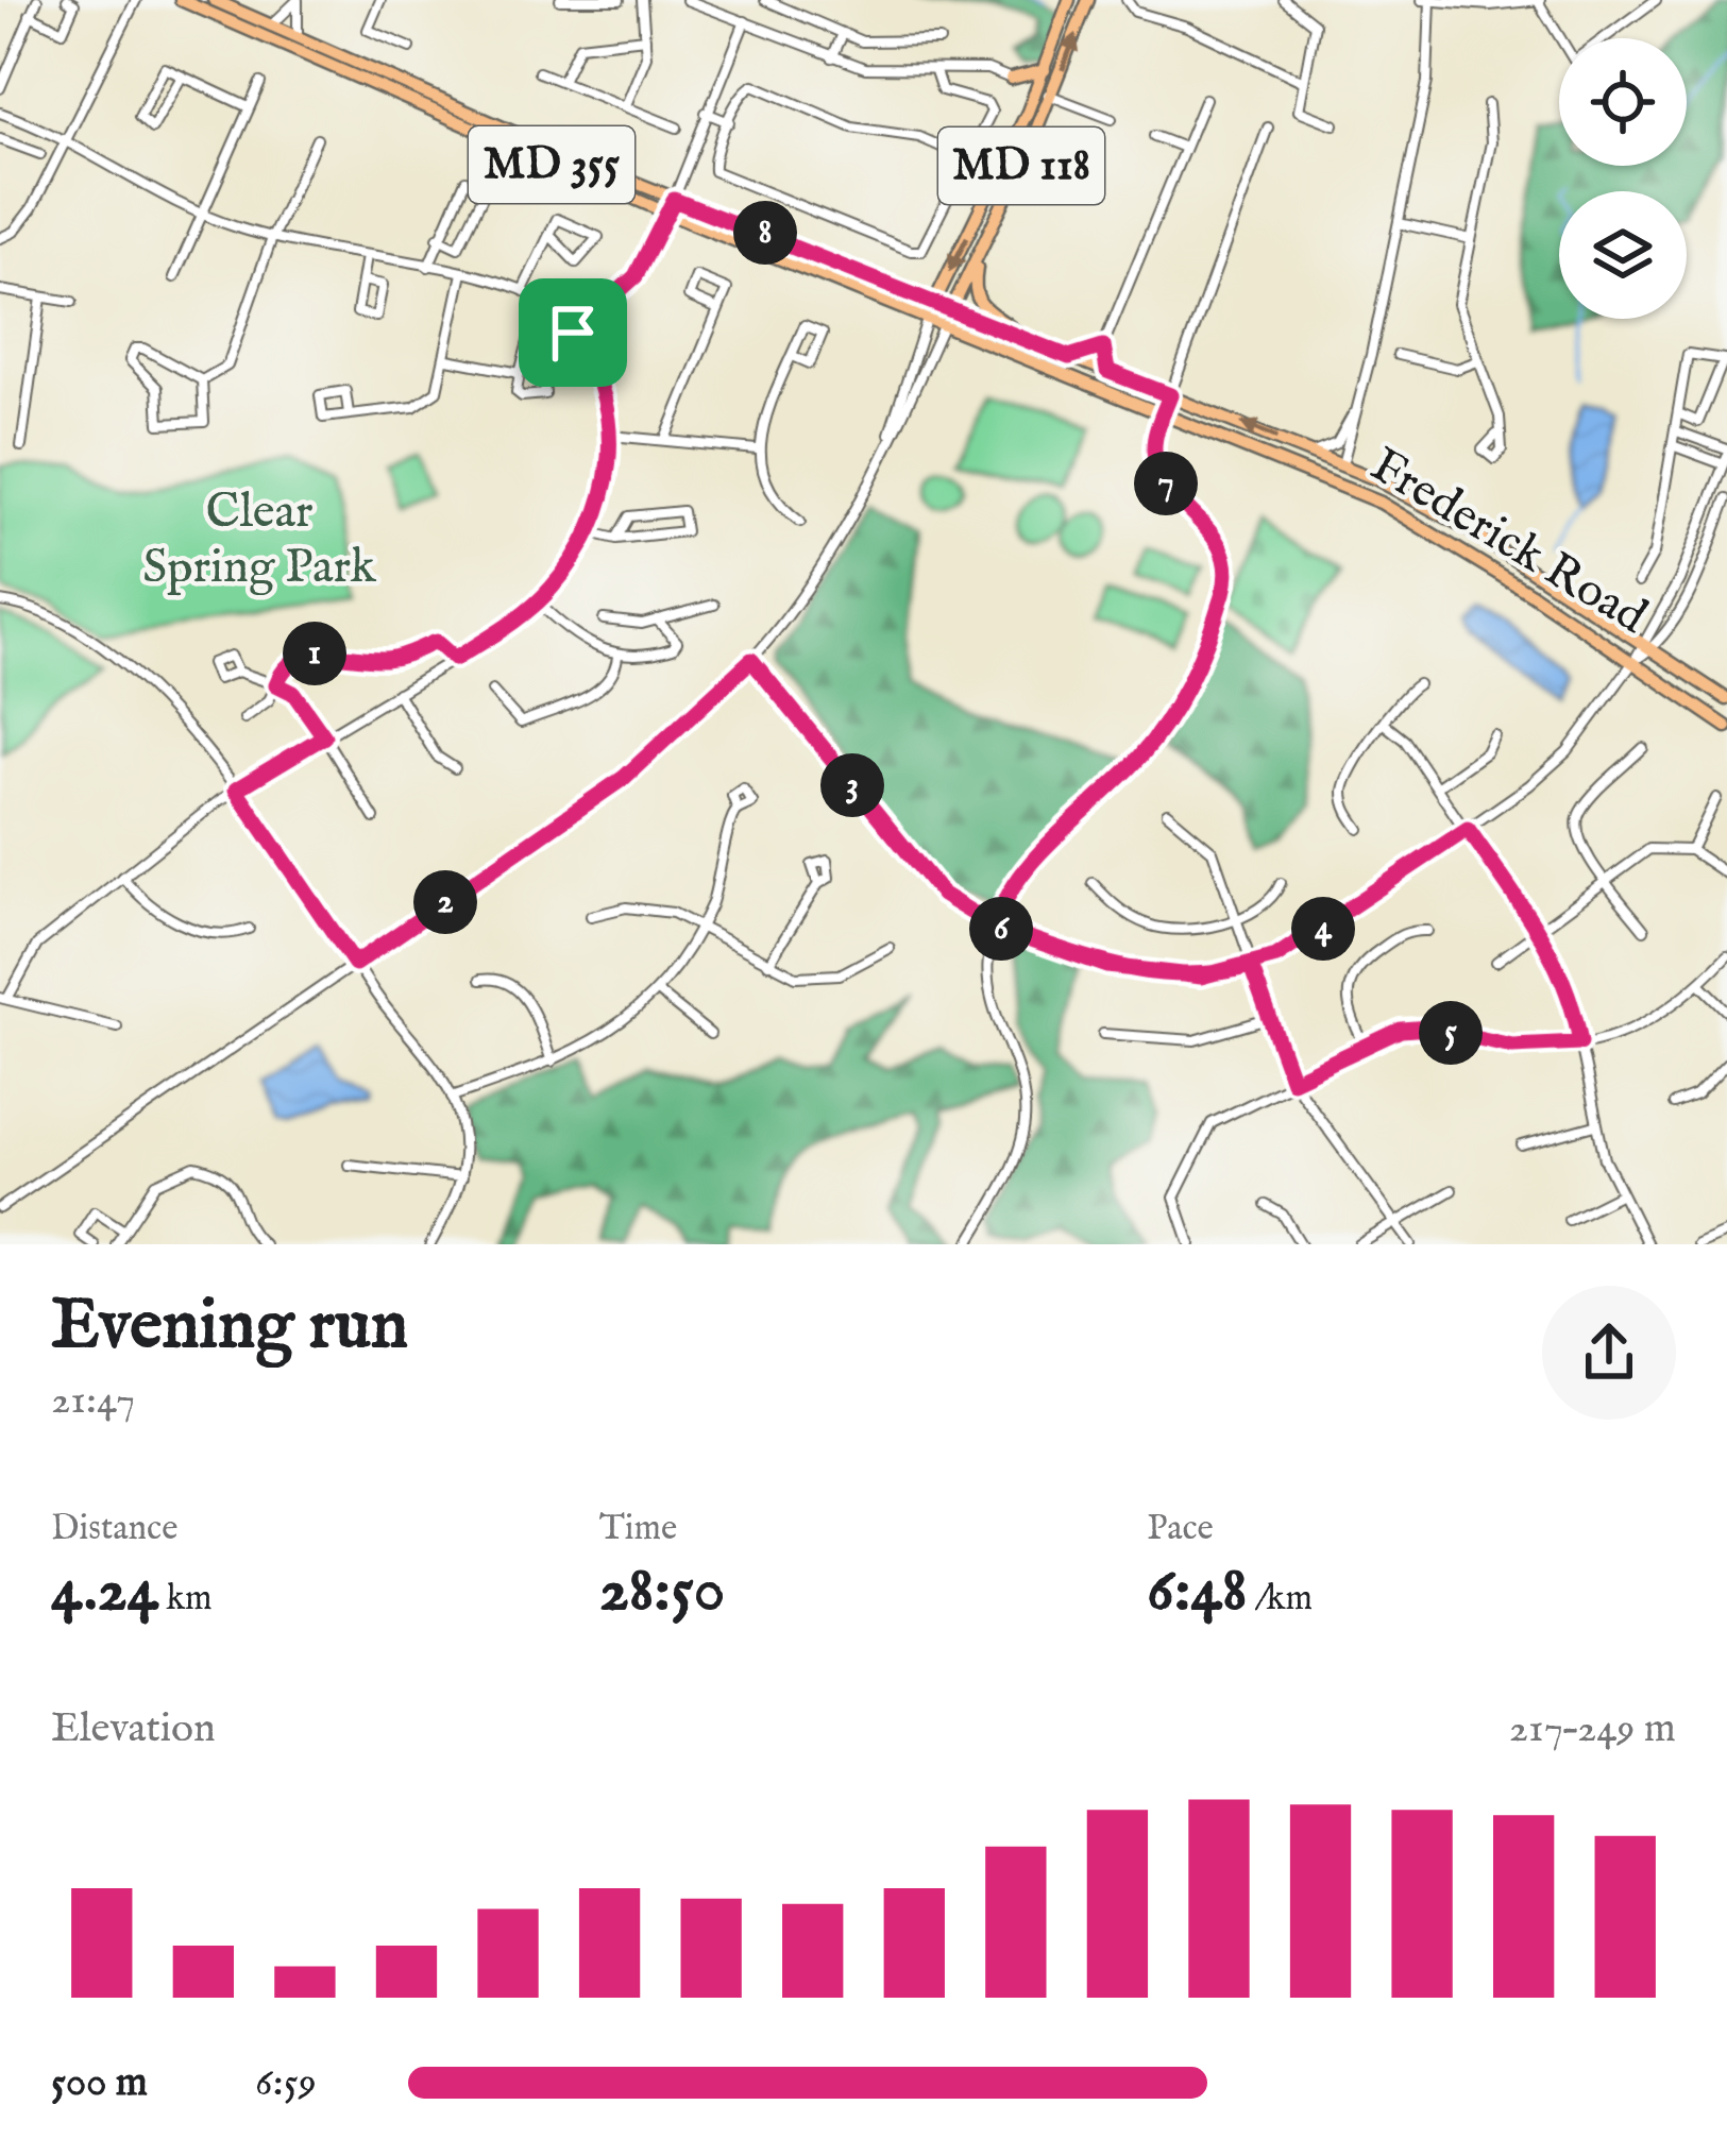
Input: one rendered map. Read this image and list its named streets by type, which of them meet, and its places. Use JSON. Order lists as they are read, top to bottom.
{
  "streets": {
    "main road": ["MD 355", "MD 118", "Frederick Road"]
  },
  "crossings": [
    ["MD 118", "Frederick Road"]
  ],
  "parks": ["Clear Spring Park"],
  "page": {
    "pins": [
      "8",
      "7",
      "1",
      "3",
      "2",
      "4",
      "6",
      "5"
    ],
    "heading": ["Evening run", "21:47"],
    "stats": [
      ["Distance", "4.24 km"],
      ["Time", "28:50"],
      ["Pace", "6:48 /km"]
    ],
    "chart": ["Elevation", "217–249 m"],
    "list": [
      {
        "name": "500 m",
        "note": "6:59"
      }
    ]
  }
}
